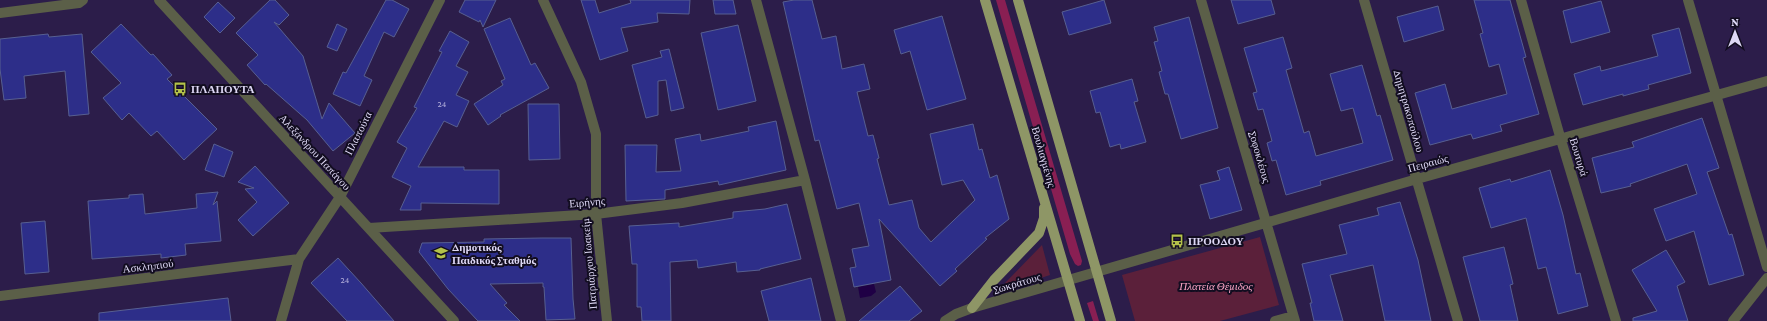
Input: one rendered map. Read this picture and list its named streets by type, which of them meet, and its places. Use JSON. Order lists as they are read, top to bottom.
{
  "streets": {
    "main road": ["Βουλιαγμένης"],
    "street": [
      "Δημητρακοπούλου",
      "Πλαπούτα",
      "Αλεξάνδρου Παπάγου",
      "Σοφοκλέους",
      "Βουτυρά",
      "Πειραιώς",
      "Ειρήνης",
      "Πατριάρχου Ιωακείμ",
      "Ασκληπιού",
      "Σωκράτους"
    ]
  },
  "crossings": [
    ["Δημητρακοπούλου", "Πειραιώς"],
    ["Πλαπούτα", "Αλεξάνδρου Παπάγου"],
    ["Πλαπούτα", "Ασκληπιού"],
    ["Αλεξάνδρου Παπάγου", "Ειρήνης"],
    ["Βουλιαγμένης", "Πειραιώς"],
    ["Βουλιαγμένης", "Σωκράτους"],
    ["Σοφοκλέους", "Πειραιώς"],
    ["Βουτυρά", "Πειραιώς"],
    ["Πειραιώς", "Σωκράτους"],
    ["Ειρήνης", "Πατριάρχου Ιωακείμ"]
  ],
  "parks": ["Πλατεία Θέμιδος"],
  "places": {
    "bus stop": ["ΠΛΑΠΟΥΤΑ", "ΠΡΟΟΔΟΥ"],
    "school or university": ["Δημοτικός Παιδικός Σταθμός"]
  },
  "house_numbers": ["24", "24"],
  "north": "top"
}
